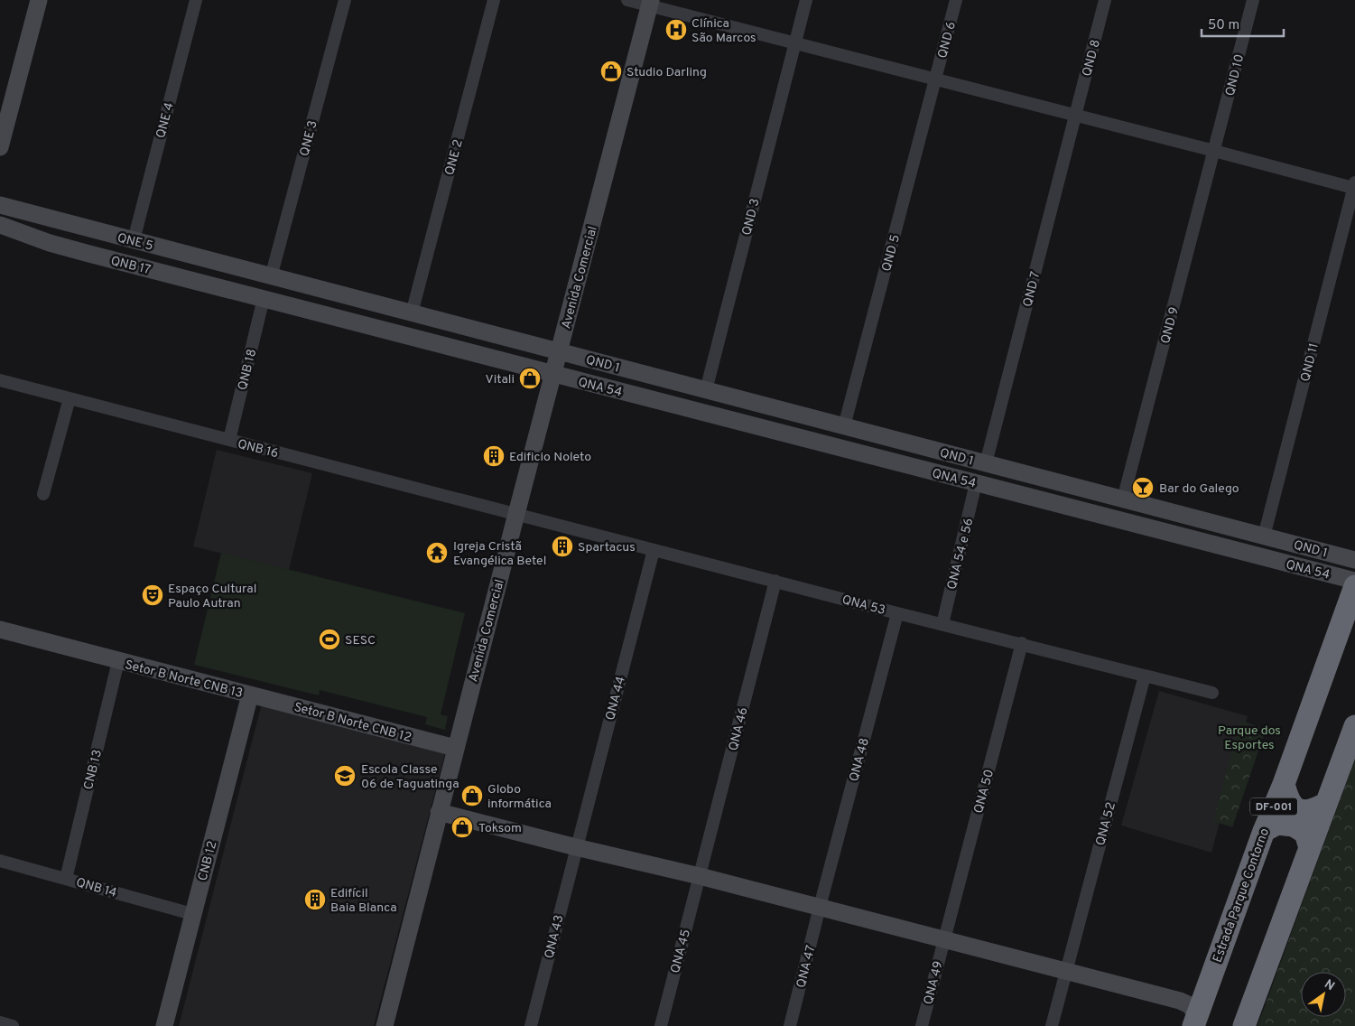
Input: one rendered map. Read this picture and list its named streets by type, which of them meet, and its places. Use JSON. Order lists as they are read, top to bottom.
{
  "streets": {
    "highway": ["DF-001", "Estrada Parque Contorno"],
    "main road": [
      "QNE 5",
      "QNB 17",
      "Avenida Comercial",
      "QND 1",
      "QNA 54",
      "Setor B Norte CNB 13",
      "Setor B Norte CNB 12",
      "CNB 12"
    ],
    "street": [
      "QND 6",
      "QND 8",
      "QND 10",
      "QNE 4",
      "QNE 3",
      "QNE 2",
      "QND 3",
      "QND 5",
      "QND 7",
      "QND 9",
      "QND 11",
      "QNB 18",
      "QNB 16",
      "QNA 54 e 56",
      "QNA 53",
      "QNA 44",
      "QNA 46",
      "QNA 48",
      "CNB 13",
      "QNA 50",
      "QNA 52",
      "QNB 14",
      "QNA 43",
      "QNA 45",
      "QNA 47",
      "QNA 49"
    ]
  },
  "crossings": [
    ["QND 6", "QND 5"],
    ["QND 8", "QND 7"],
    ["QND 10", "QND 9"],
    ["QNE 4", "QNE 5"],
    ["QNE 3", "QNE 5"],
    ["QNE 2", "QNE 5"],
    ["QNE 2", "QND 1"],
    ["QND 3", "QND 1"],
    ["QNE 5", "QND 1"],
    ["QND 5", "QND 1"],
    ["QNB 17", "QNB 18"],
    ["Avenida Comercial", "QND 1"],
    ["Avenida Comercial", "QNA 54"],
    ["Avenida Comercial", "QNB 16"],
    ["Avenida Comercial", "QNA 53"],
    ["Avenida Comercial", "Setor B Norte CNB 12"],
    ["QND 7", "QND 1"],
    ["QND 9", "QND 1"],
    ["QND 11", "QND 1"],
    ["QNB 18", "QNB 16"],
    ["QNA 54", "QNA 54 e 56"],
    ["QNB 16", "QNA 53"],
    ["QNA 54 e 56", "QNA 53"],
    ["QNA 53", "QNA 44"],
    ["QNA 53", "QNA 46"],
    ["QNA 53", "QNA 48"],
    ["QNA 53", "QNA 50"],
    ["QNA 53", "QNA 52"],
    ["Setor B Norte CNB 13", "Setor B Norte CNB 12"],
    ["Setor B Norte CNB 13", "CNB 13"],
    ["Setor B Norte CNB 13", "CNB 12"],
    ["QNA 44", "QNA 43"],
    ["Setor B Norte CNB 12", "CNB 12"],
    ["QNA 46", "QNA 45"],
    ["QNA 48", "QNA 47"],
    ["CNB 13", "QNB 14"],
    ["QNA 50", "QNA 49"],
    ["CNB 12", "QNB 14"]
  ],
  "parks": ["Parque dos Esportes"],
  "places": {
    "hospital": ["Clínica São Marcos"],
    "shop": [
      "Studio Darling",
      "Vitali",
      "Globo informática",
      "Toksom"
    ],
    "building": ["Edificio Noleto", "Spartacus", "Edifícil Baia Blanca"],
    "bar": ["Bar do Galego"],
    "temple": ["Igreja Cristã Evangélica Betel"],
    "theatre": ["Espaço Cultural Paulo Autran"],
    "sports": ["SESC"],
    "school or university": ["Escola Classe 06 de Taguatinga"]
  },
  "scale_bar": "50 m",
  "north": "top right"
}
